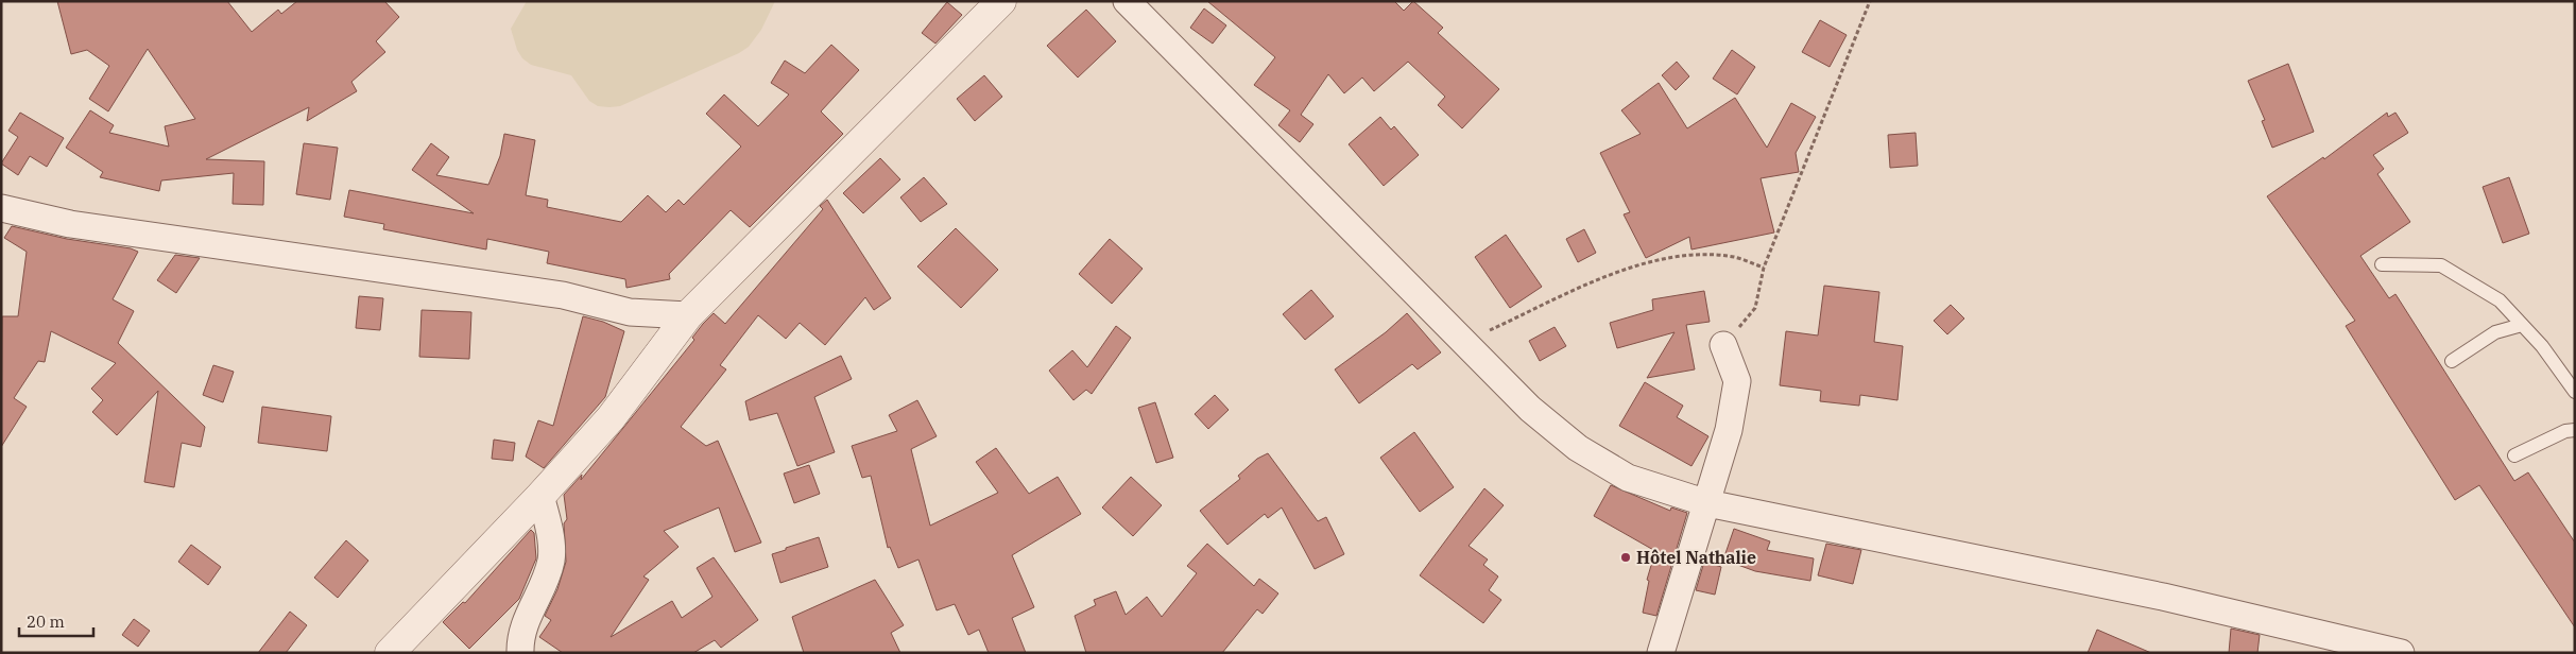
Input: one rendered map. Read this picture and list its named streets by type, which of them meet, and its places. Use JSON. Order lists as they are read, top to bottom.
{
  "places": ["Hôtel Nathalie"],
  "scale_bar": "20 m"
}
